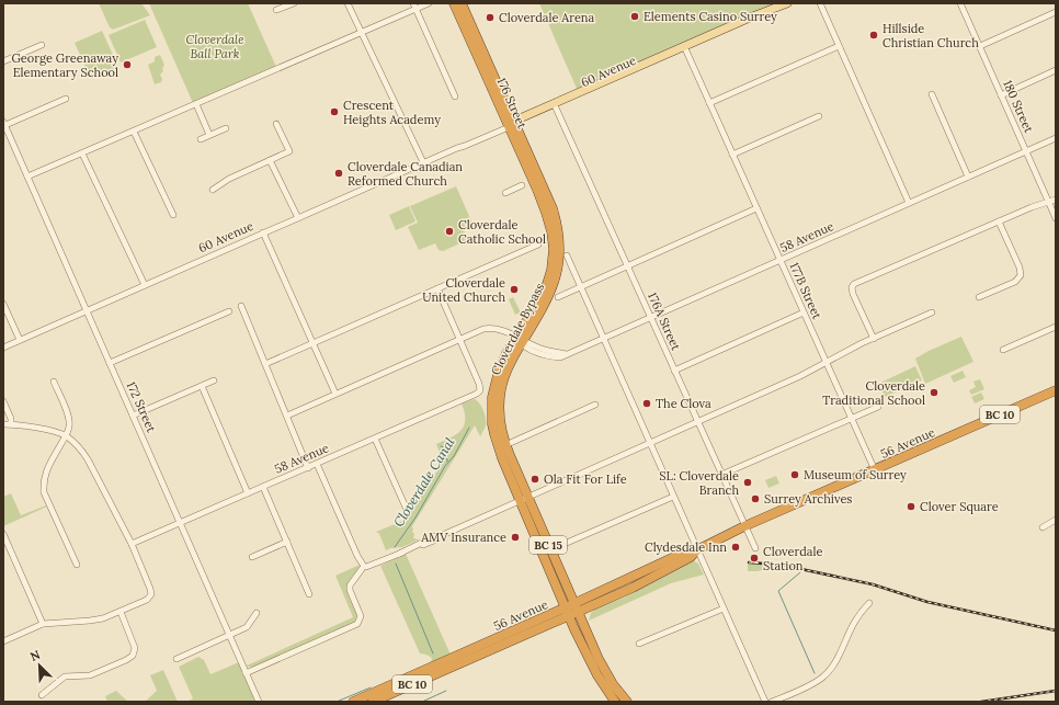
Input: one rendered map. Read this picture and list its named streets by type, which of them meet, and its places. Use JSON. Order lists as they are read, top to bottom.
{
  "streets": {
    "highway": [
      "176 Street",
      "Cloverdale Bypass",
      "BC 10",
      "56 Avenue",
      "BC 15"
    ],
    "main road": ["60 Avenue"],
    "street": [
      "180 Street",
      "58 Avenue",
      "177B Street",
      "176A Street",
      "172 Street"
    ]
  },
  "crossings": [
    ["60 Avenue", "176 Street"],
    ["60 Avenue", "177B Street"],
    ["60 Avenue", "176A Street"],
    ["60 Avenue", "Cloverdale Bypass"],
    ["60 Avenue", "172 Street"],
    ["60 Avenue", "BC 15"],
    ["176 Street", "Cloverdale Bypass"],
    ["176 Street", "BC 15"],
    ["180 Street", "58 Avenue"],
    ["58 Avenue", "177B Street"],
    ["58 Avenue", "176A Street"],
    ["58 Avenue", "Cloverdale Bypass"],
    ["58 Avenue", "172 Street"],
    ["177B Street", "56 Avenue"],
    ["176A Street", "56 Avenue"],
    ["Cloverdale Bypass", "56 Avenue"],
    ["Cloverdale Bypass", "BC 15"]
  ],
  "water": ["Cloverdale Canal"],
  "parks": ["Cloverdale Ball Park"],
  "places": [
    "Elements Casino Surrey",
    "Cloverdale Arena",
    "Hillside Christian Church",
    "George Greenaway Elementary School",
    "Crescent Heights Academy",
    "Cloverdale Canadian Reformed Church",
    "Cloverdale Catholic School",
    "Cloverdale United Church",
    "Cloverdale Traditional School",
    "The Clova",
    "Museum of Surrey",
    "Ola Fit For Life",
    "SL: Cloverdale Branch",
    "Surrey Archives",
    "Clover Square",
    "AMV Insurance",
    "Clydesdale Inn",
    "Cloverdale Station"
  ],
  "north": "top left"
}
